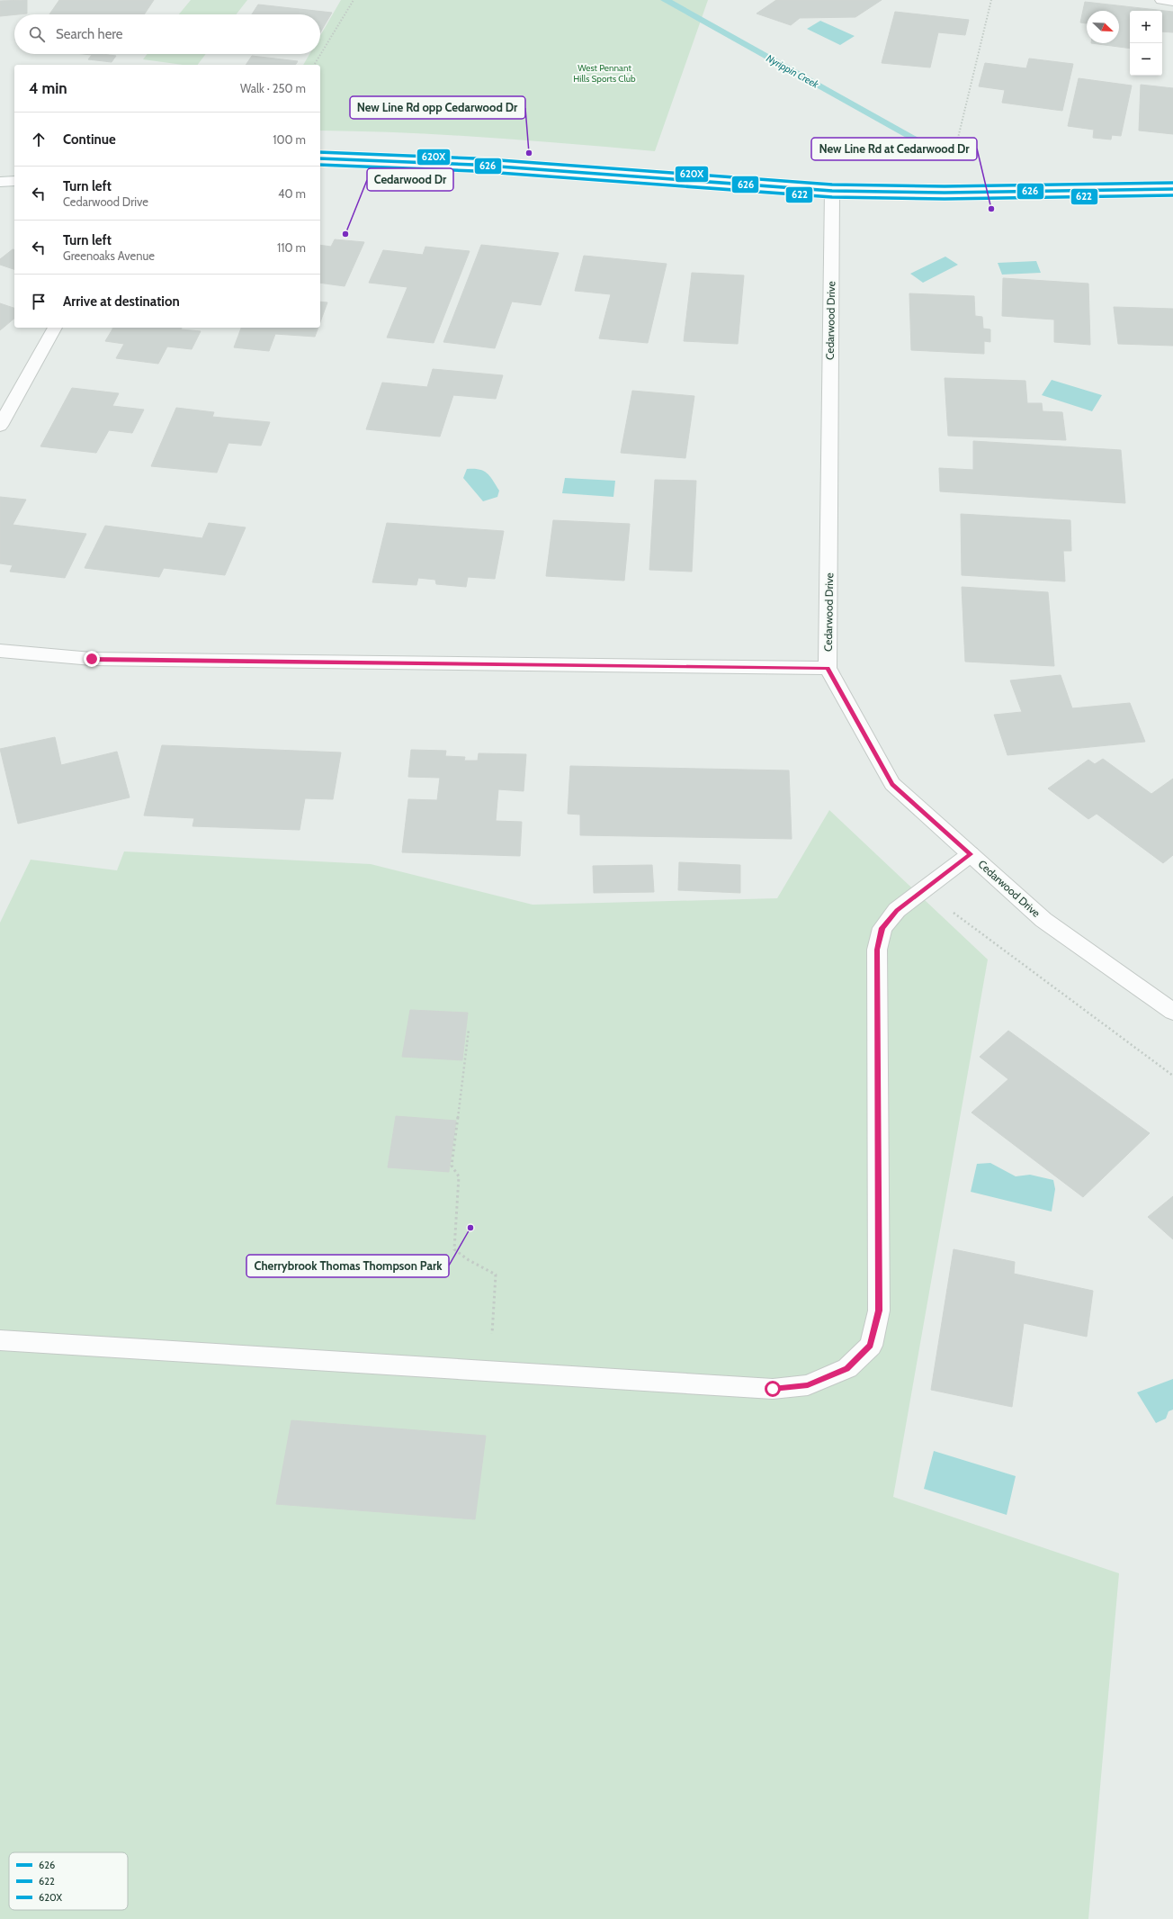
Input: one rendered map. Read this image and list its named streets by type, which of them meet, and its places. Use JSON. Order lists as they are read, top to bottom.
{
  "streets": {
    "street": ["Cedarwood Drive"]
  },
  "water": ["Nyrippin Creek"],
  "parks": ["West Pennant Hills Sports Club"],
  "places": [
    "New Line Rd opp Cedarwood Dr",
    "New Line Rd at Cedarwood Dr",
    "Cedarwood Dr",
    "Cherrybrook Thomas Thompson Park"
  ],
  "lines": ["transit line 620X", "transit line 626", "transit line 622"],
  "legend": ["626", "622", "620X"],
  "north": "bottom right",
  "page": {
    "map_buttons": ["+", "−"],
    "search": "Search here",
    "heading": ["4 min", "Walk · 250 m"],
    "list": [
      ["Continue", "100 m"],
      ["Turn left", "Cedarwood Drive", "40 m"],
      ["Turn left", "Greenoaks Avenue", "110 m"],
      "Arrive at destination"
    ]
  }
}
